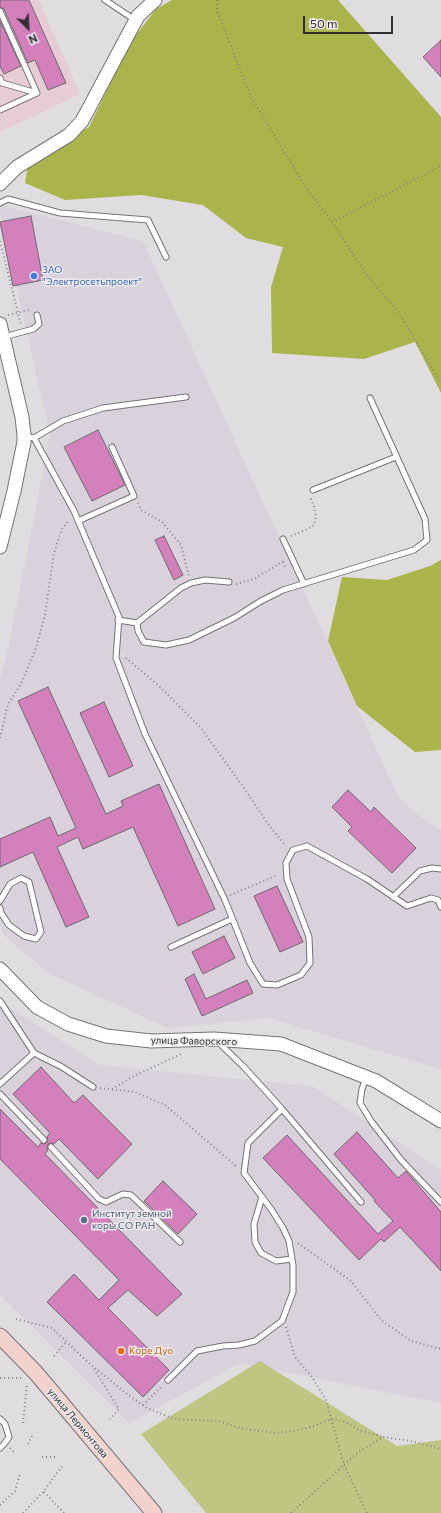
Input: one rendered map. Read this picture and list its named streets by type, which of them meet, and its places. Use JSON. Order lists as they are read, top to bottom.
{
  "streets": {
    "main road": ["улица Лермонтова"],
    "street": ["улица Фаворского"]
  },
  "places": ["ЗАО \"Электросетьпроект\"", "Институт земной коры СО РАН", "Коре Дуо"],
  "scale_bar": "50 m",
  "north": "bottom right"
}
